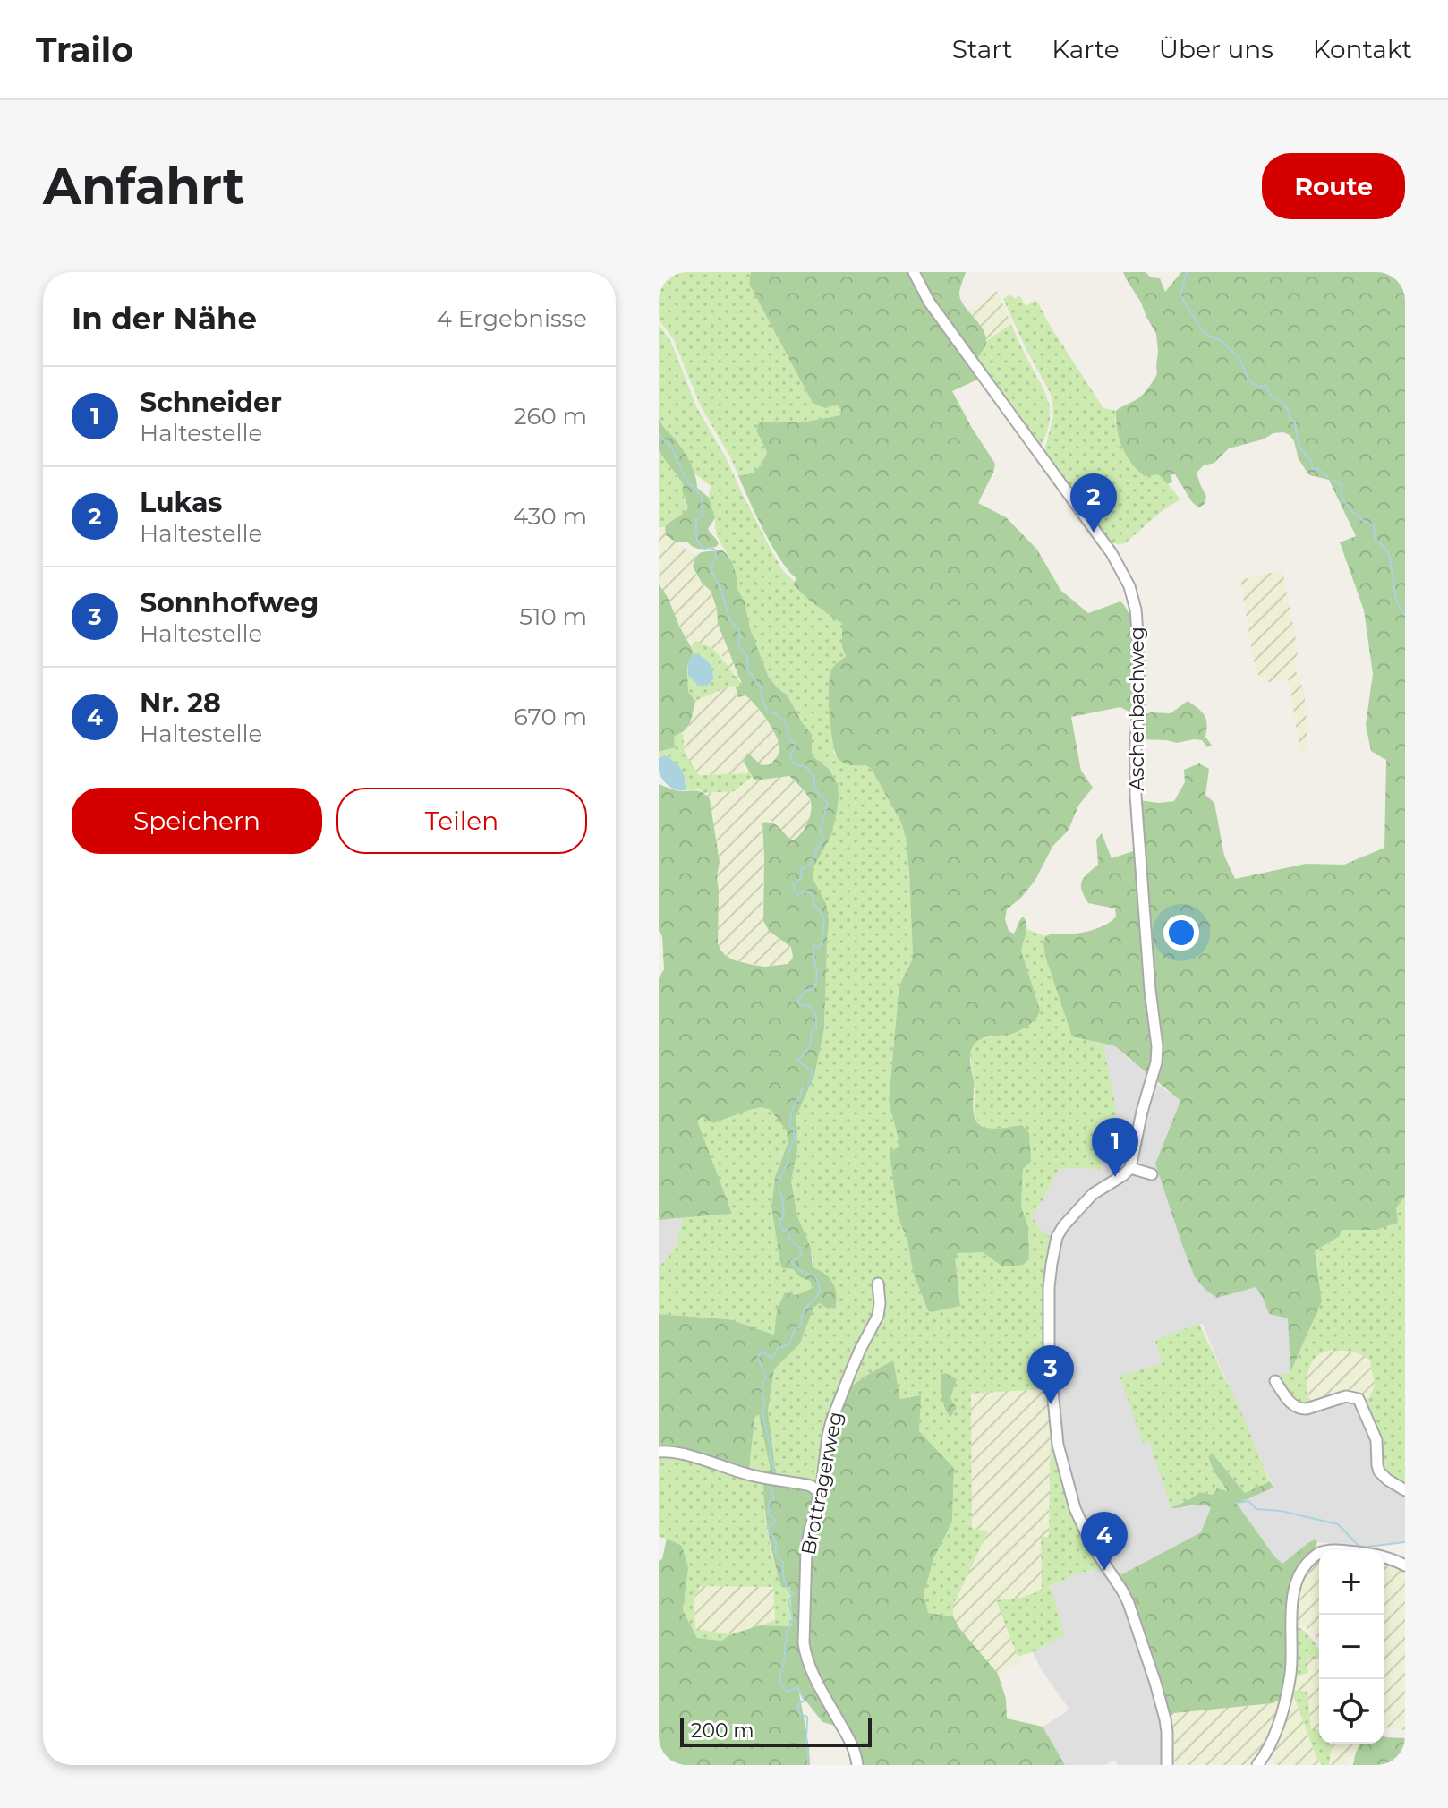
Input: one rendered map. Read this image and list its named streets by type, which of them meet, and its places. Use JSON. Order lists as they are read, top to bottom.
{
  "streets": {
    "street": ["Aschenbachweg", "Brottragerweg"]
  },
  "scale_bar": "200 m",
  "page": {
    "header": "Trailo",
    "nav": [
      "Start",
      "Karte",
      "Über uns",
      "Kontakt"
    ],
    "buttons": [
      "Route",
      ["Speichern", "Teilen"]
    ],
    "title": "Anfahrt",
    "heading": ["In der Nähe", "4 Ergebnisse"],
    "list": [
      {
        "mark": "1",
        "name": "Schneider",
        "note": "Haltestelle",
        "value": "260 m"
      },
      {
        "mark": "2",
        "name": "Lukas",
        "note": "Haltestelle",
        "value": "430 m"
      },
      {
        "mark": "3",
        "name": "Sonnhofweg",
        "note": "Haltestelle",
        "value": "510 m"
      },
      {
        "mark": "4",
        "name": "Nr. 28",
        "note": "Haltestelle",
        "value": "670 m"
      }
    ],
    "pins": [
      "2",
      "1",
      "3",
      "4"
    ],
    "map_buttons": ["+", "−"],
    "scale": "200 m"
  }
}
